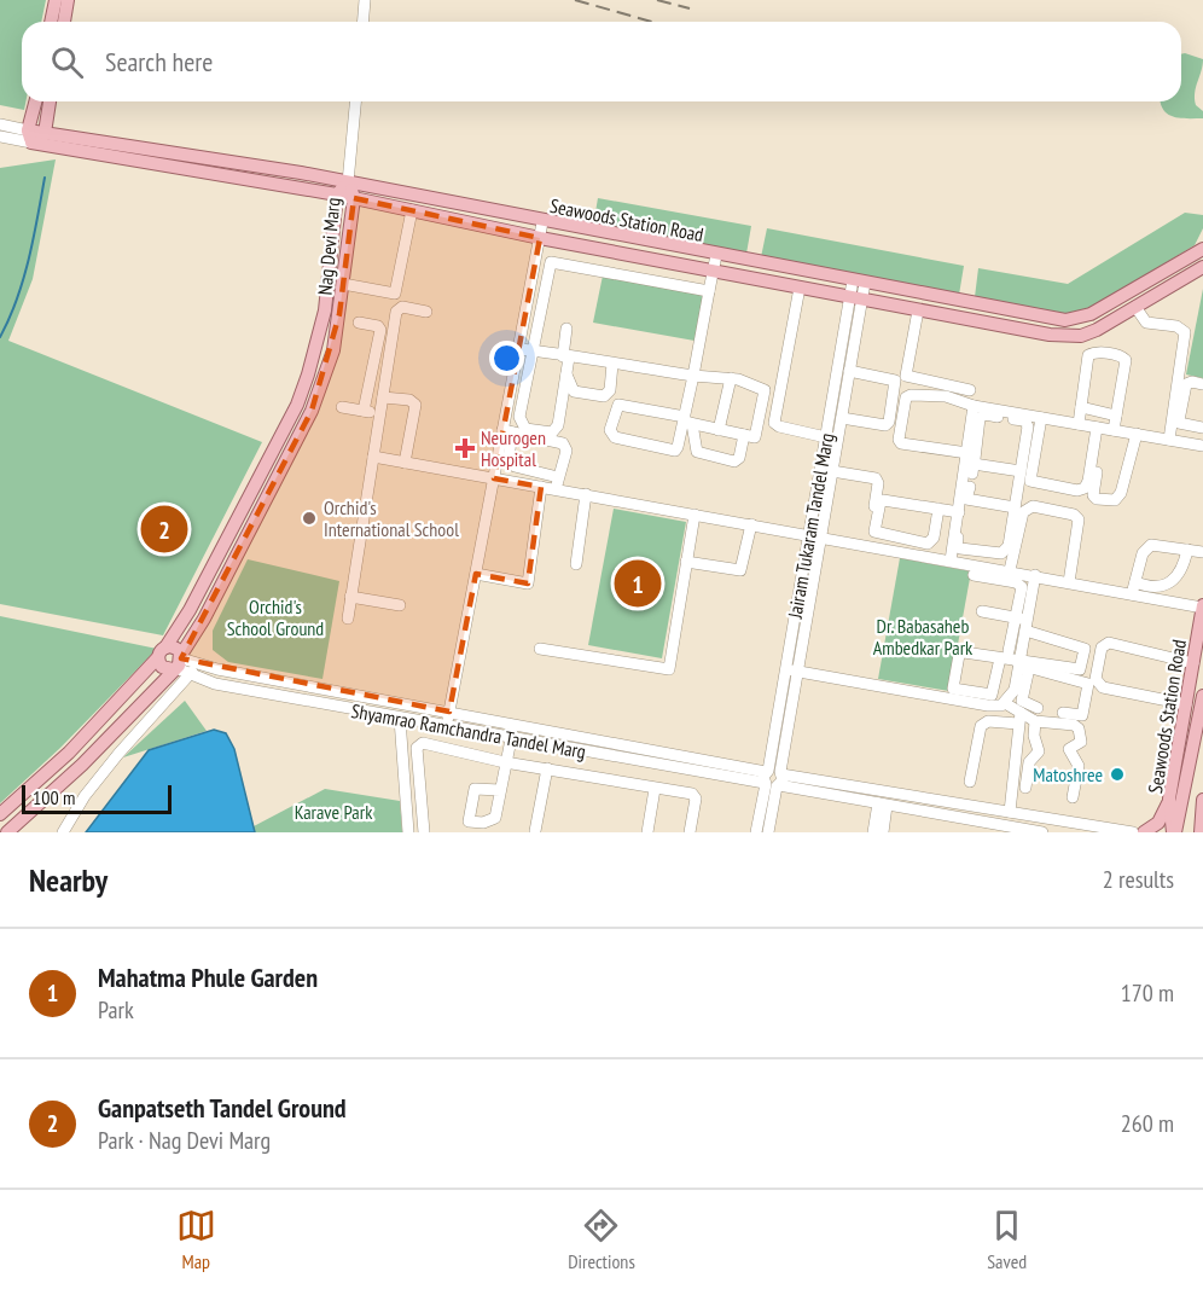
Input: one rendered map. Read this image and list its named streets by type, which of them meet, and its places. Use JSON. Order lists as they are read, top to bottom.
{
  "streets": {
    "main road": ["Seawoods Station Road", "Nag Devi Marg"],
    "street": ["Jairam Tukaram Tandel Marg", "Shyamrao Ramchandra Tandel Marg"]
  },
  "crossings": [
    ["Seawoods Station Road", "Nag Devi Marg"],
    ["Seawoods Station Road", "Jairam Tukaram Tandel Marg"],
    ["Nag Devi Marg", "Shyamrao Ramchandra Tandel Marg"],
    ["Jairam Tukaram Tandel Marg", "Shyamrao Ramchandra Tandel Marg"]
  ],
  "parks": ["Orchid's School Ground", "Dr. Babasaheb Ambedkar Park", "Karave Park"],
  "places": {
    "health": ["Neurogen Hospital"],
    "other": ["Orchid's International School", "Matoshree"]
  },
  "scale_bar": "100 m",
  "page": {
    "search": "Search here",
    "pins": ["2", "1"],
    "scale": "100 m",
    "heading": ["Nearby", "2 results"],
    "list": [
      {
        "mark": "1",
        "name": "Mahatma Phule Garden",
        "note": "Park",
        "value": "170 m"
      },
      {
        "mark": "2",
        "name": "Ganpatseth Tandel Ground",
        "note": "Park · Nag Devi Marg",
        "value": "260 m"
      }
    ],
    "nav": ["Map", "Directions", "Saved"]
  }
}
